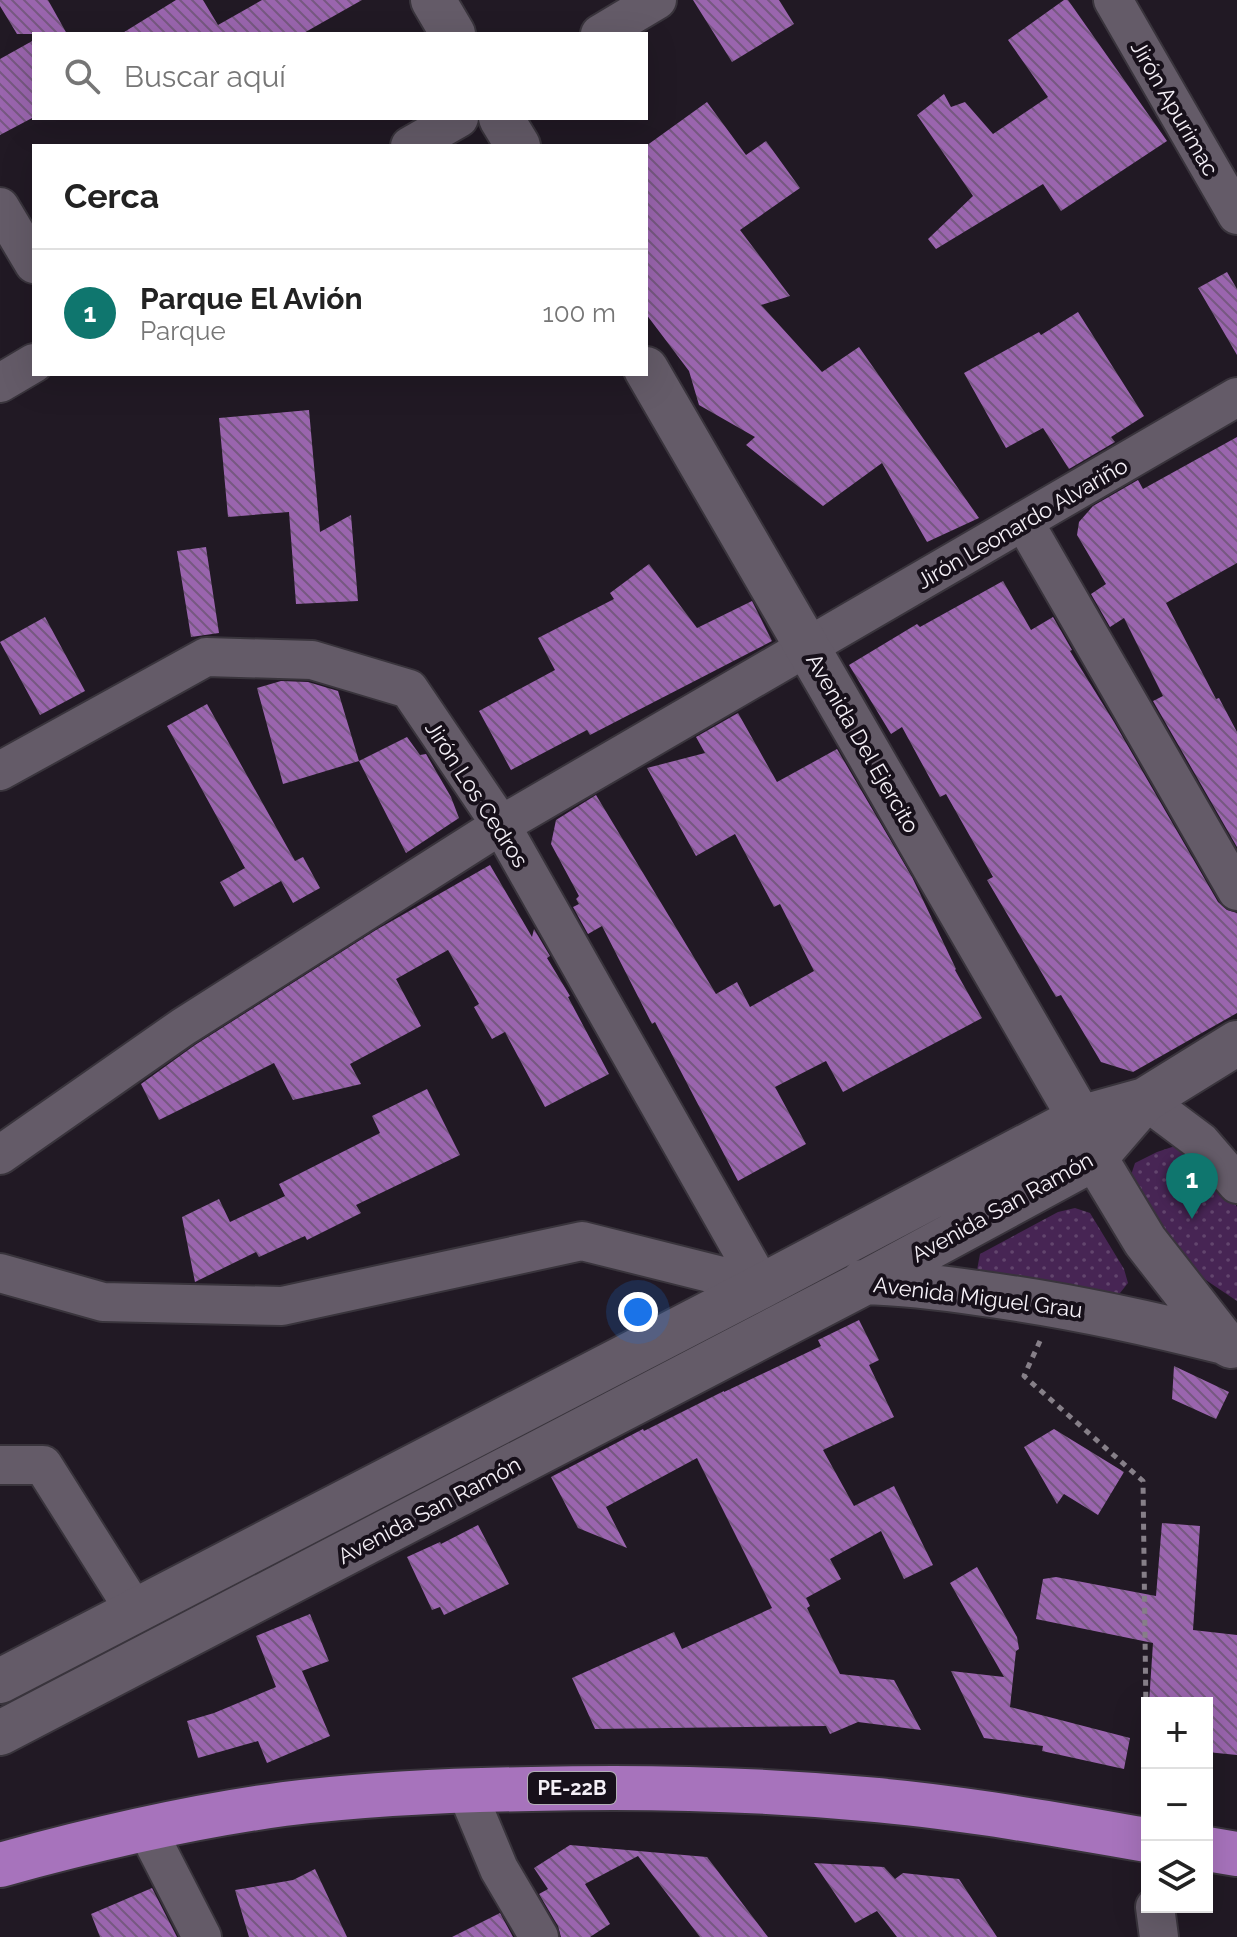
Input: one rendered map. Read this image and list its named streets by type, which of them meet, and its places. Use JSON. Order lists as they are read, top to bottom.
{
  "streets": {
    "highway": ["PE-22B"],
    "street": [
      "Jirón Apurimac",
      "Jirón Leonardo Alvariño",
      "Avenida Del Ejercito",
      "Jirón Los Cedros",
      "Avenida San Ramón",
      "Avenida Miguel Grau"
    ]
  },
  "crossings": [
    ["Jirón Leonardo Alvariño", "Avenida Del Ejercito"],
    ["Jirón Leonardo Alvariño", "Jirón Los Cedros"],
    ["Avenida Del Ejercito", "Avenida San Ramón"],
    ["Avenida Del Ejercito", "Avenida Miguel Grau"],
    ["Jirón Los Cedros", "Avenida San Ramón"],
    ["Jirón Los Cedros", "Avenida Miguel Grau"],
    ["Avenida San Ramón", "Avenida Miguel Grau"]
  ],
  "page": {
    "search": "Buscar aquí",
    "heading": "Cerca",
    "list": [
      {
        "mark": "1",
        "name": "Parque El Avión",
        "note": "Parque",
        "value": "100 m"
      }
    ],
    "pins": "1",
    "map_buttons": ["+", "−"]
  }
}
